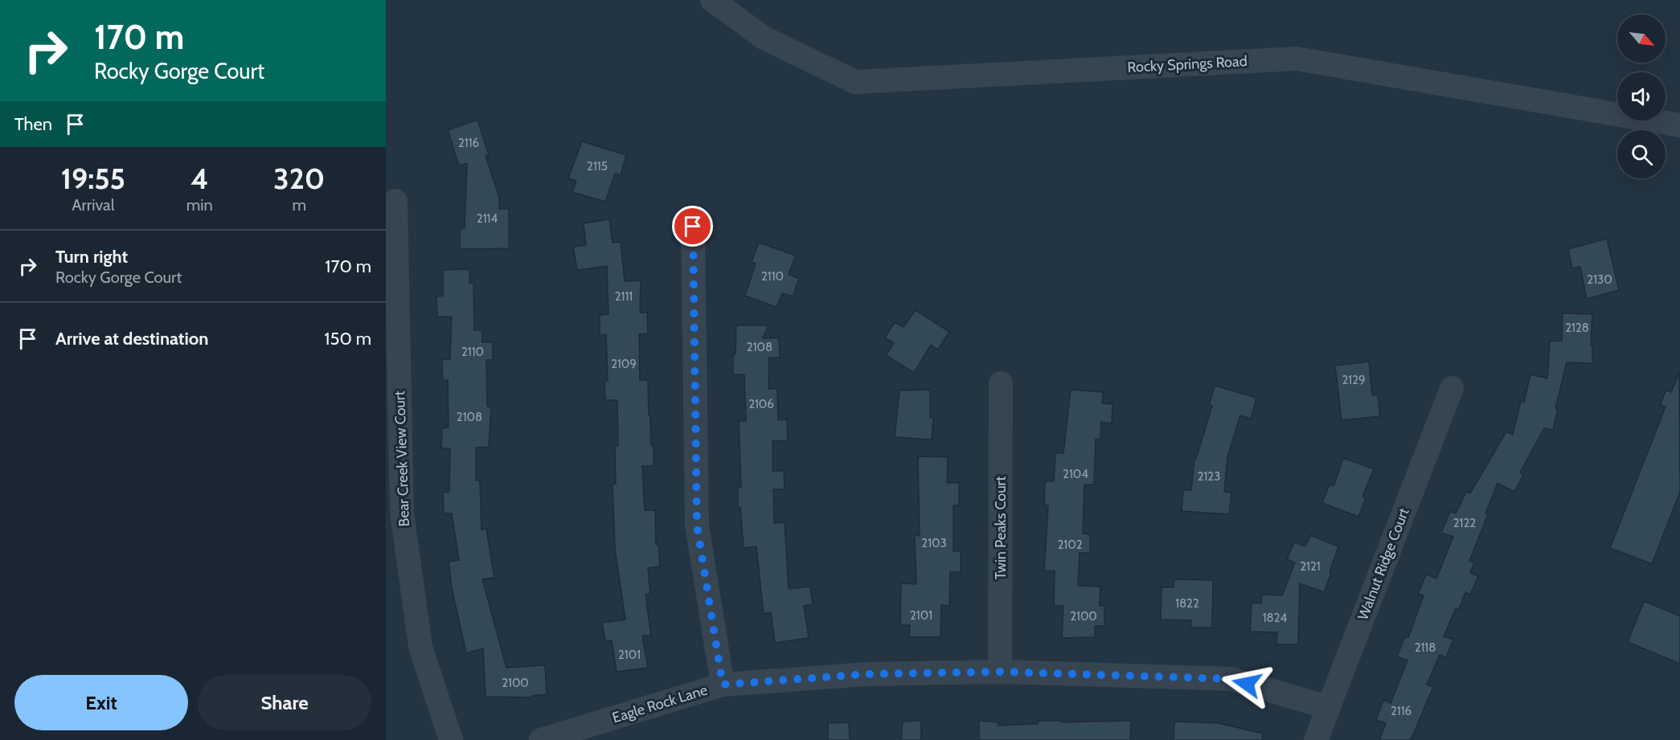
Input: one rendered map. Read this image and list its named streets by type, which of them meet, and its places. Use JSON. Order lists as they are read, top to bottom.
{
  "streets": {
    "street": [
      "Rocky Springs Road",
      "Bear Creek View Court",
      "Twin Peaks Court",
      "Walnut Ridge Court",
      "Eagle Rock Lane"
    ]
  },
  "crossings": [
    ["Twin Peaks Court", "Eagle Rock Lane"],
    ["Walnut Ridge Court", "Eagle Rock Lane"]
  ],
  "house_numbers": [
    "2116",
    "2115",
    "2114",
    "2110",
    "2130",
    "2111",
    "2128",
    "2108",
    "2110",
    "2109",
    "2129",
    "2106",
    "2108",
    "2104",
    "2123",
    "2122",
    "2103",
    "2102",
    "2121",
    "1822",
    "2101",
    "2100",
    "1824",
    "2118",
    "2101",
    "2100",
    "2116"
  ],
  "north": "bottom right",
  "page": {
    "turn": ["170 m", "Rocky Gorge Court"],
    "then": "Then",
    "eta": [
      "19:55",
      "Arrival",
      "4",
      "min",
      "320",
      "m"
    ],
    "list": [
      {
        "name": "Turn right",
        "note": "Rocky Gorge Court",
        "value": "170 m"
      },
      {
        "name": "Arrive at destination",
        "value": "150 m"
      }
    ],
    "buttons": ["Exit", "Share"]
  }
}
